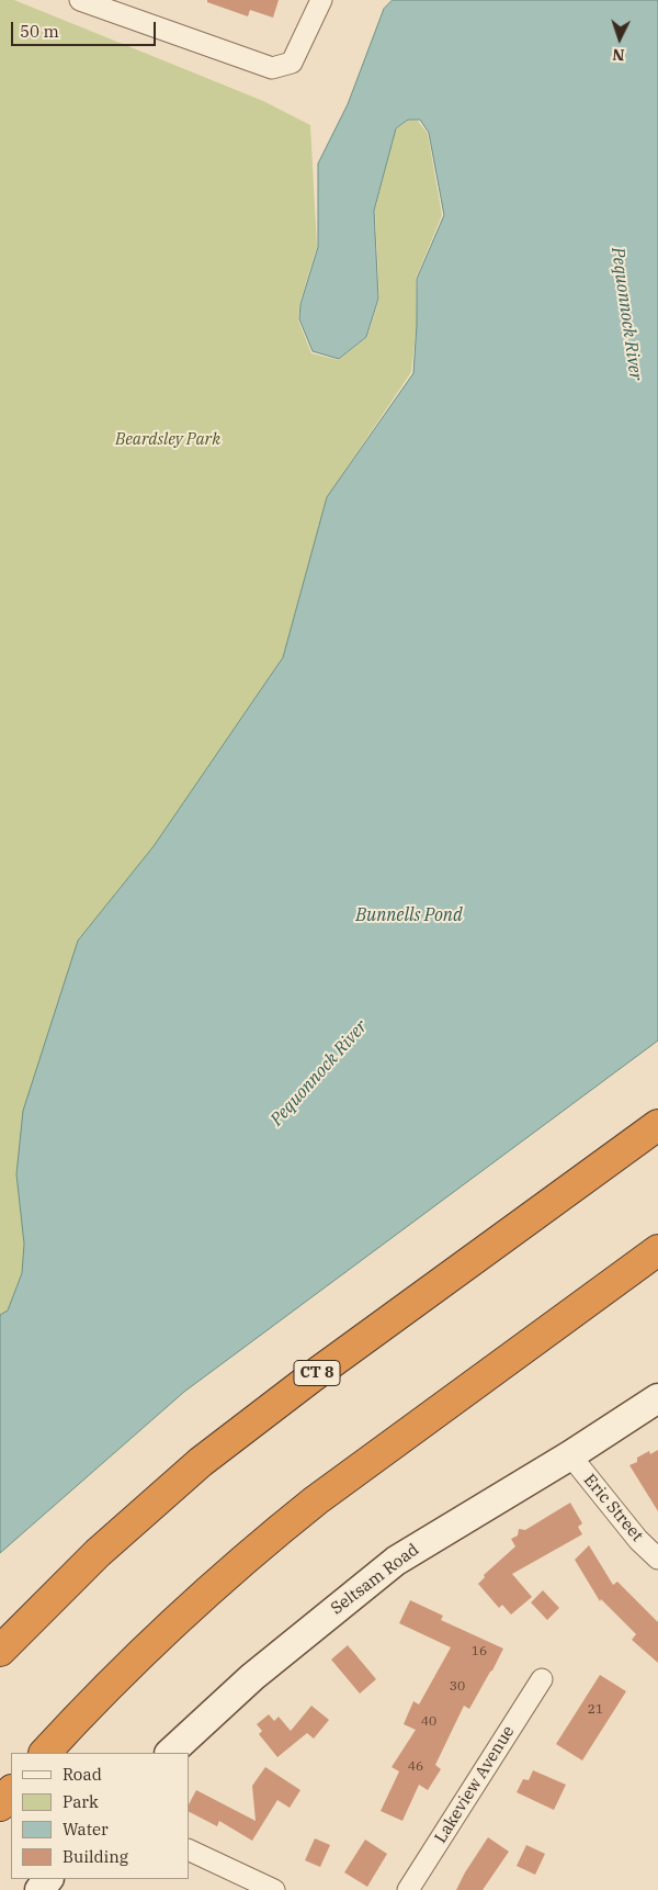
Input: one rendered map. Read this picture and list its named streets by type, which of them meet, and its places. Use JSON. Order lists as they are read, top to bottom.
{
  "streets": {
    "highway": ["CT 8"],
    "main road": ["Seltsam Road"],
    "street": ["Eric Street", "Lakeview Avenue"]
  },
  "crossings": [
    ["Eric Street", "Seltsam Road"]
  ],
  "water": ["Pequonnock River", "Bunnells Pond"],
  "parks": ["Beardsley Park"],
  "house_numbers": [
    "16",
    "30",
    "21",
    "40",
    "46"
  ],
  "legend": [
    "Road",
    "Park",
    "Water",
    "Building"
  ],
  "scale_bar": "50 m",
  "north": "bottom"
}
